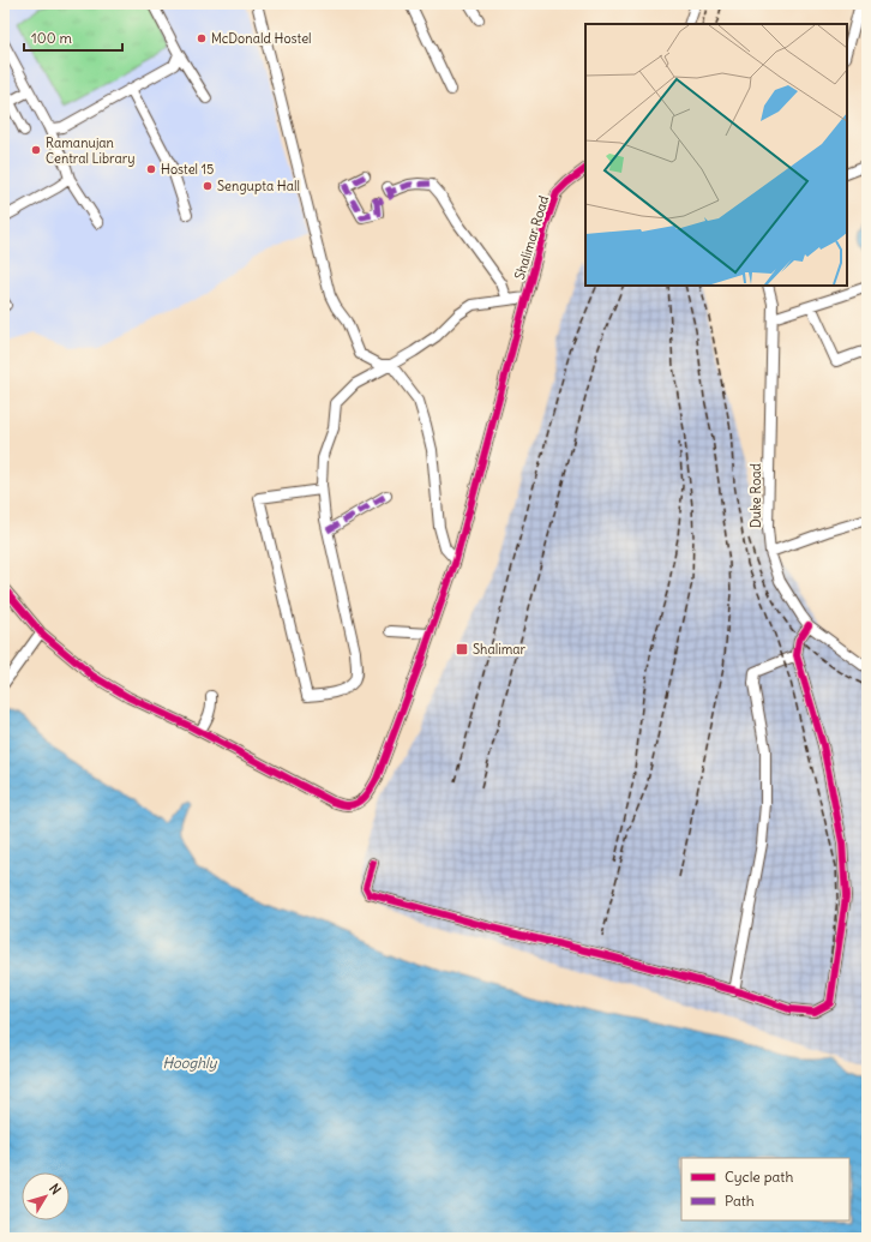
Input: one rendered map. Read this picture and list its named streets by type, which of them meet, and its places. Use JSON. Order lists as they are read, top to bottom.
{
  "streets": {
    "street": ["Shalimar Road", "Duke Road"]
  },
  "water": ["Hooghly"],
  "places": {
    "other": [
      "McDonald Hostel",
      "Ramanujan Central Library",
      "Hostel 15",
      "Sengupta Hall"
    ],
    "transit": ["Shalimar"]
  },
  "legend": ["Cycle path", "Path"],
  "scale_bar": "100 m",
  "north": "top right"
}
